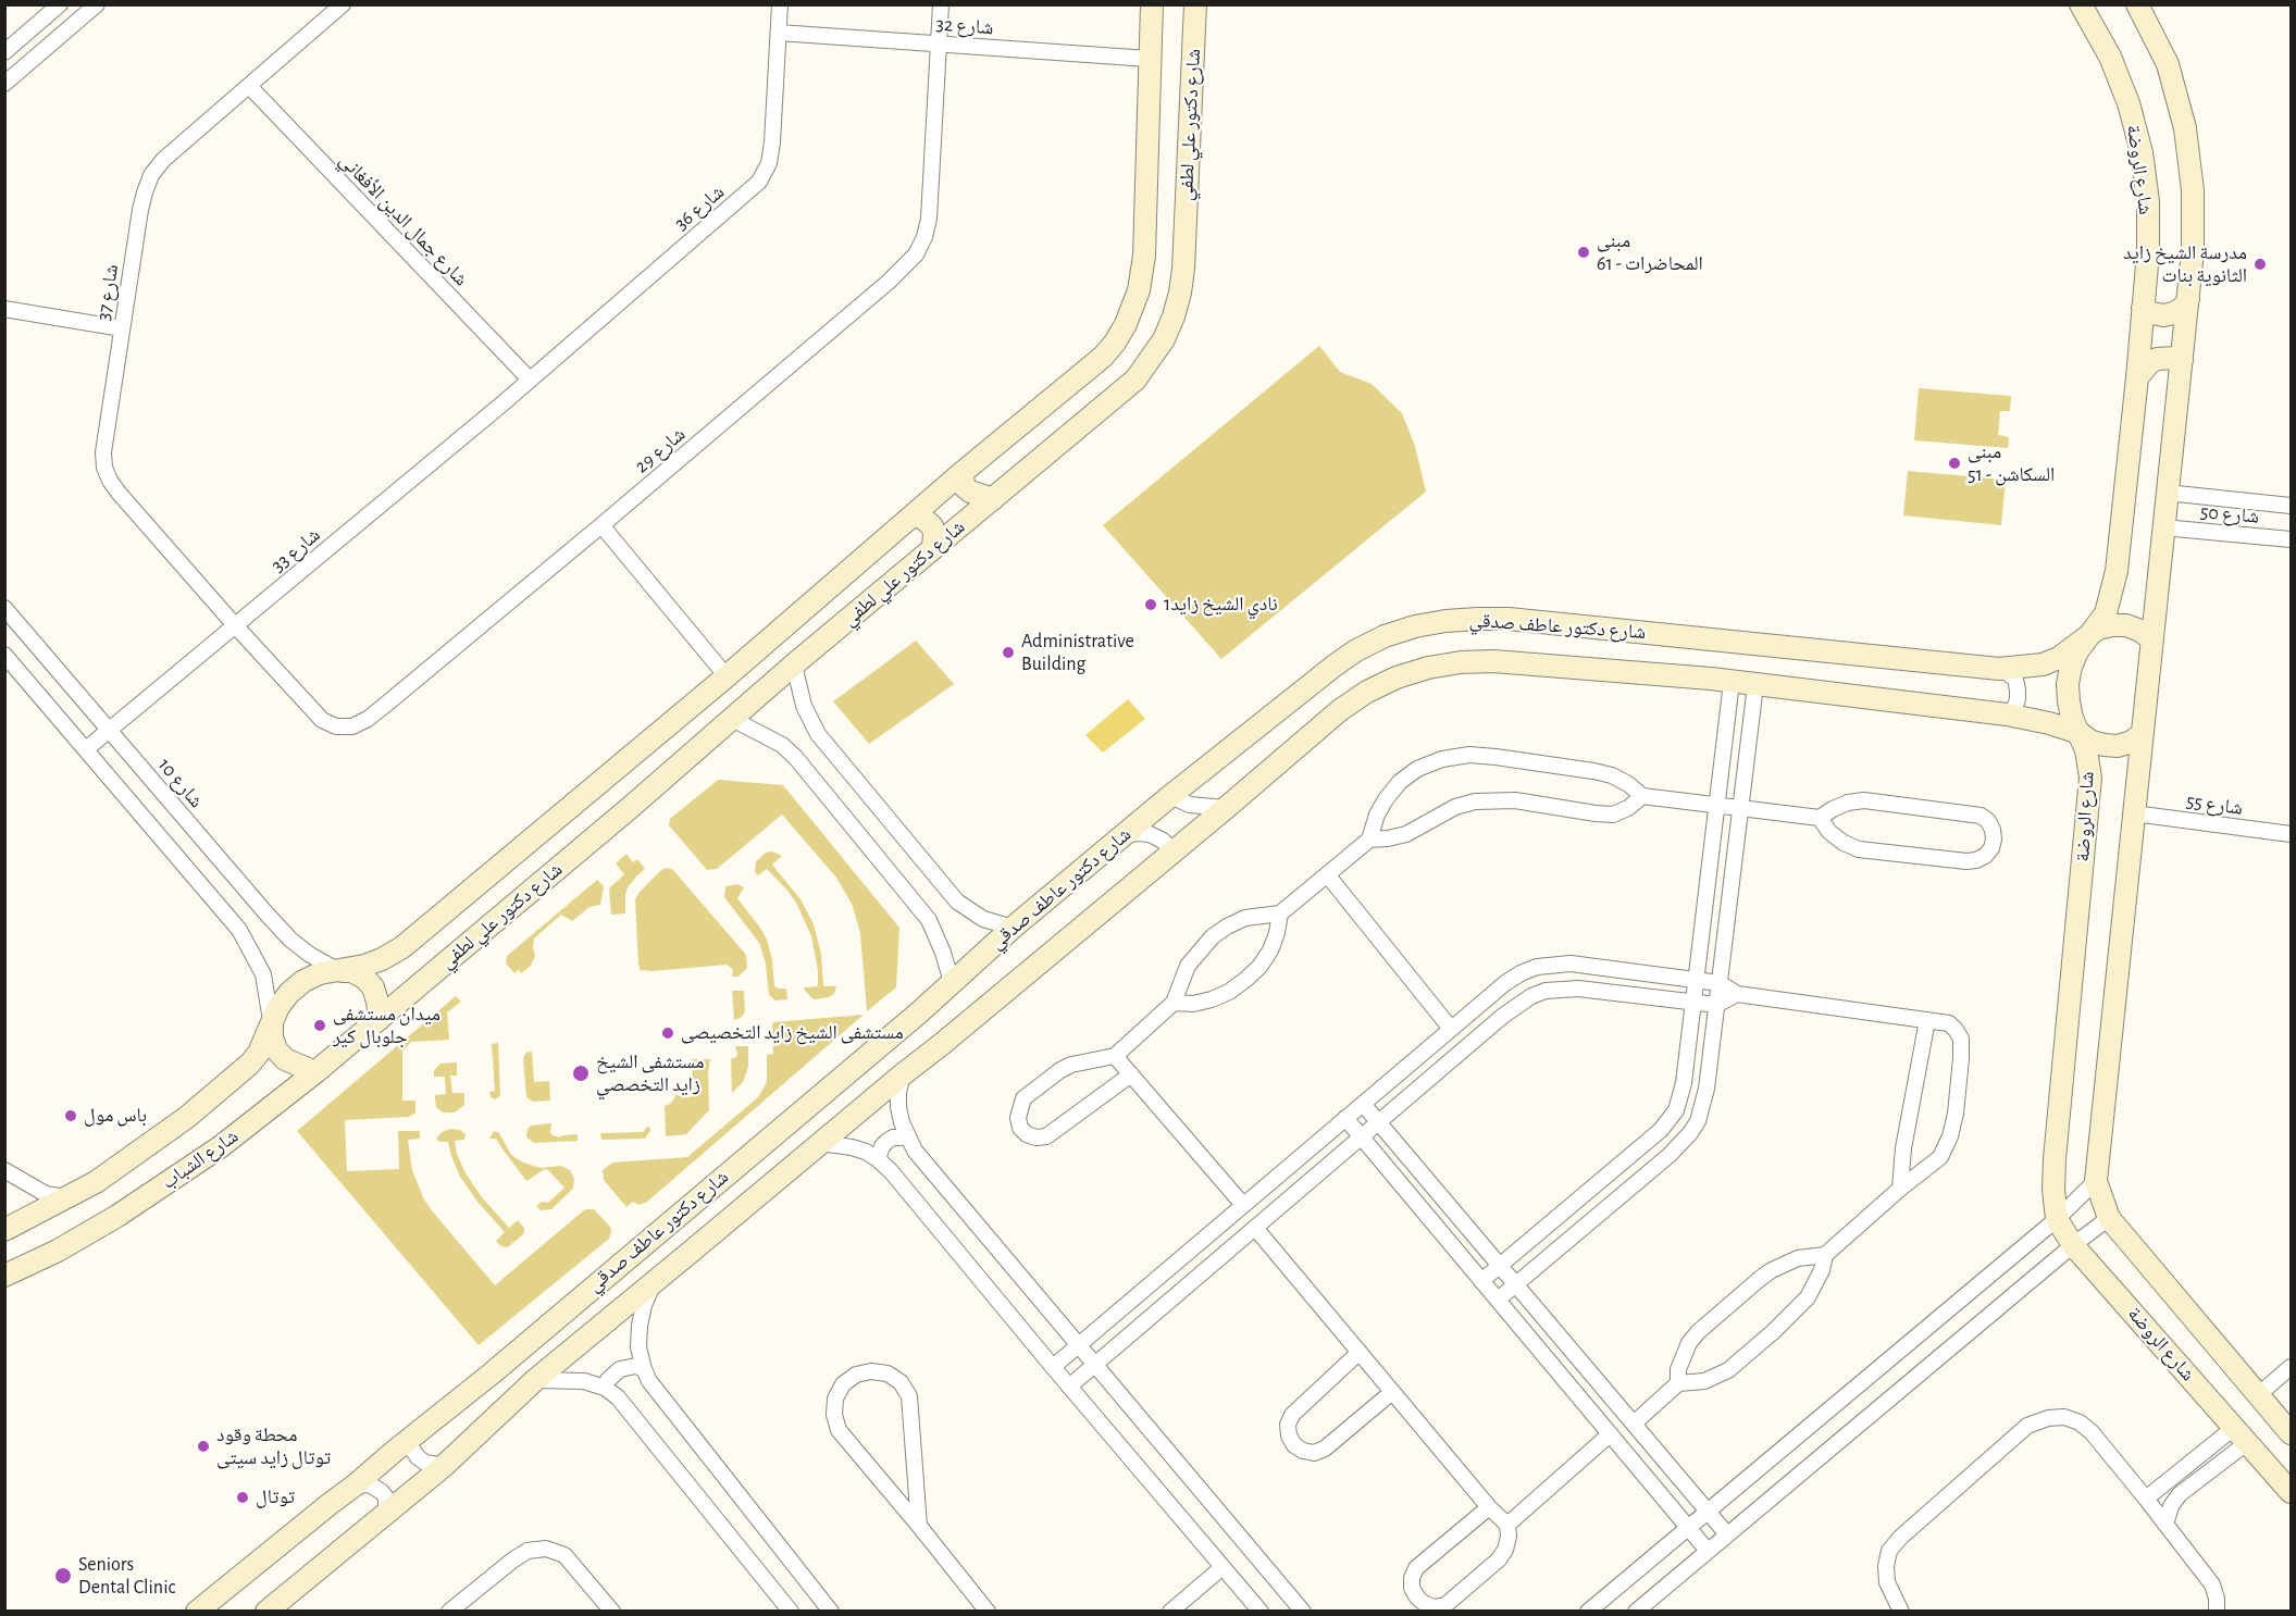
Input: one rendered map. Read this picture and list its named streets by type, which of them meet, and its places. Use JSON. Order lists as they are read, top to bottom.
{
  "streets": {
    "street": [
      "شارع 32",
      "شارع دكتور علي لطفي",
      "شارع الروضة",
      "شارع 36",
      "شارع جمال الدين الأفغاني",
      "شارع 37",
      "شارع 29",
      "شارع 50",
      "شارع 33",
      "شارع دكتور عاطف صدقي",
      "شارع 10",
      "شارع 55",
      "شارع الشباب"
    ]
  },
  "crossings": [
    ["شارع 32", "شارع دكتور علي لطفي"],
    ["شارع 32", "شارع 36"],
    ["شارع 32", "شارع 29"],
    ["شارع دكتور علي لطفي", "شارع 10"],
    ["شارع دكتور علي لطفي", "شارع الشباب"],
    ["شارع الروضة", "شارع 50"],
    ["شارع الروضة", "شارع دكتور عاطف صدقي"],
    ["شارع الروضة", "شارع 55"],
    ["شارع 36", "شارع جمال الدين الأفغاني"],
    ["شارع 36", "شارع 33"],
    ["شارع جمال الدين الأفغاني", "شارع 37"],
    ["شارع جمال الدين الأفغاني", "شارع 33"],
    ["شارع 37", "شارع 29"],
    ["شارع 37", "شارع 33"],
    ["شارع 29", "شارع 33"],
    ["شارع 33", "شارع 10"],
    ["شارع 10", "شارع الشباب"]
  ],
  "places": [
    "مبنى المحاضرات - 61",
    "مدرسة الشيخ زايد الثانوية بنات",
    "مبنى السكاشن - 51",
    "نادي الشيخ زايد1",
    "Administrative Building",
    "ميدان مستشفى جلوبال كير",
    "مستشفى الشيخ زايد التخصيصى",
    "مستشفى الشيخ زايد التخصصي",
    "باس مول",
    "محطة وقود توتال زايد سيتى",
    "توتال",
    "Seniors Dental Clinic"
  ]
}
